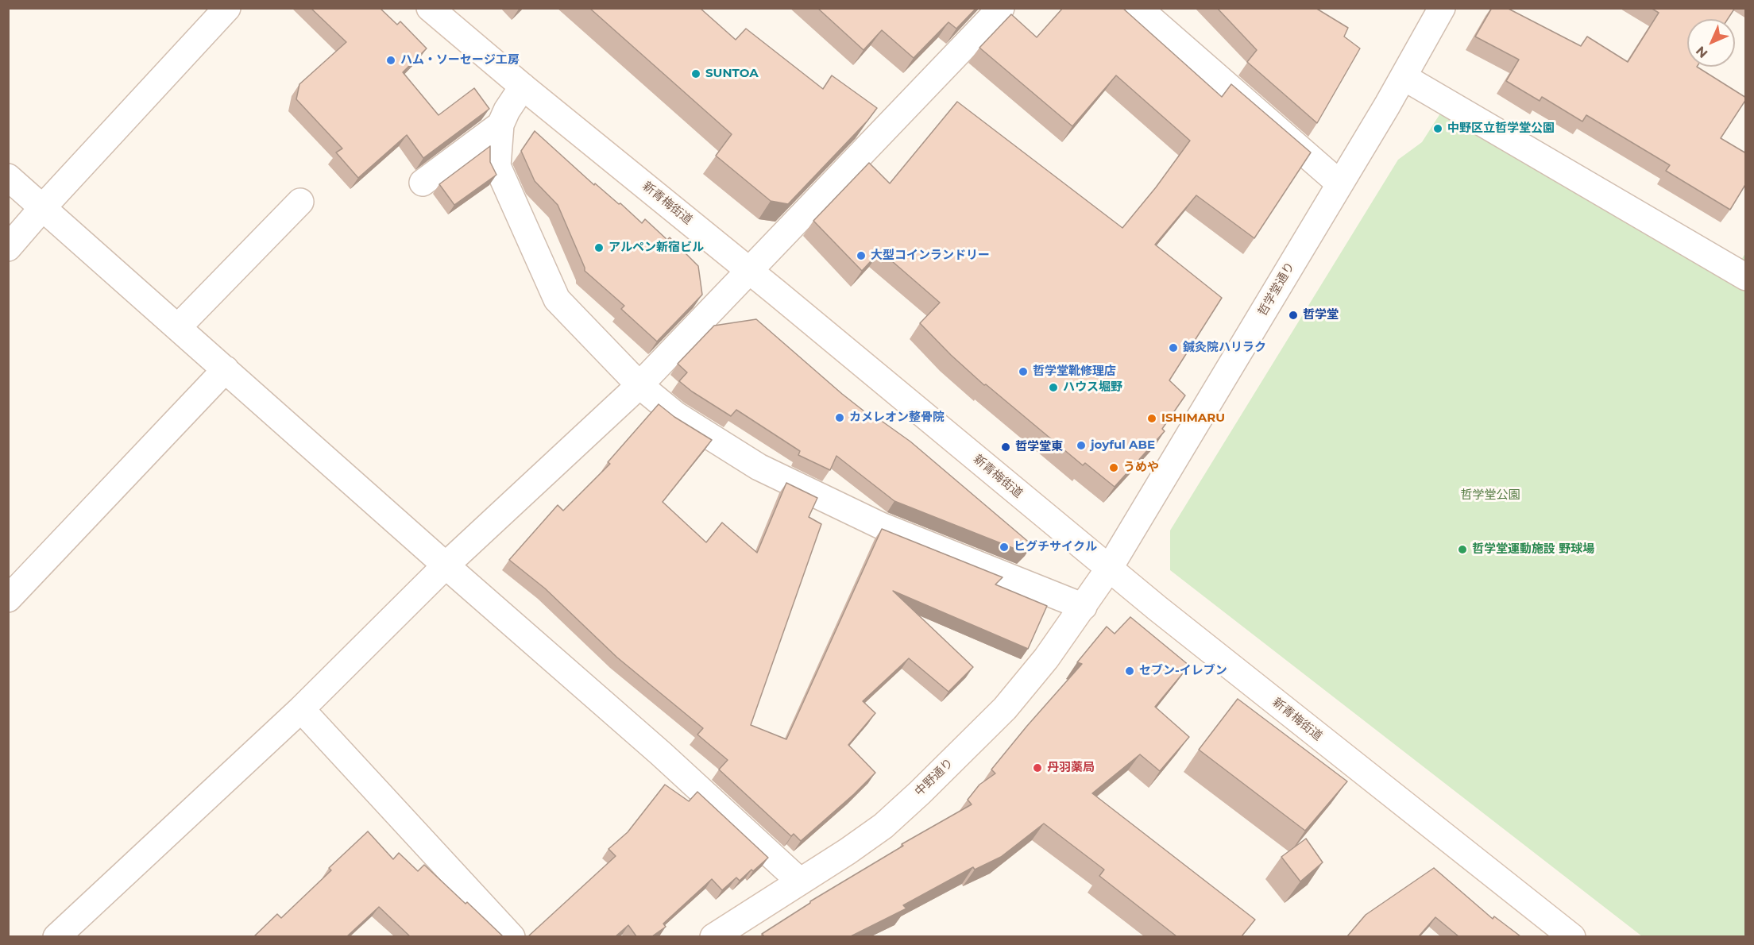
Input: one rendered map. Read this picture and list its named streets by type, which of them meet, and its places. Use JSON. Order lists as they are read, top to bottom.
{
  "streets": {
    "street": ["新青梅街道", "哲学堂通り", "中野通り"]
  },
  "crossings": [
    ["新青梅街道", "哲学堂通り"],
    ["新青梅街道", "中野通り"],
    ["哲学堂通り", "中野通り"]
  ],
  "parks": ["哲学堂公園"],
  "places": [
    "ハム・ソーセージ工房",
    "SUNTOA",
    "中野区立哲学堂公園",
    "アルペン新宿ビル",
    "大型コインランドリー",
    "哲学堂",
    "鍼灸院ハリラク",
    "哲学堂靴修理店",
    "ハウス堀野",
    "カメレオン整骨院",
    "ISHIMARU",
    "joyful ABE",
    "哲学堂東",
    "うめや",
    "ヒグチサイクル",
    "哲学堂運動施設 野球場",
    "セブン-イレブン",
    "丹羽薬局"
  ],
  "north": "bottom left"
}
